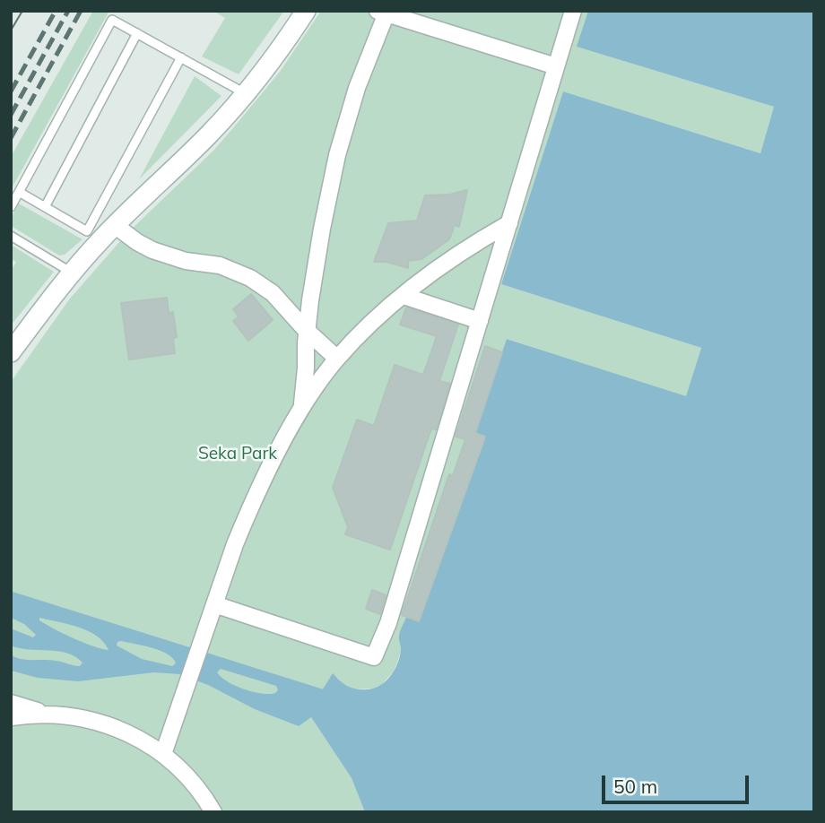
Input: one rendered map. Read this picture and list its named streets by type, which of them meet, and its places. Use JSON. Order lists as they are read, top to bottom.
{
  "parks": ["Seka Park"],
  "scale_bar": "50 m"
}
